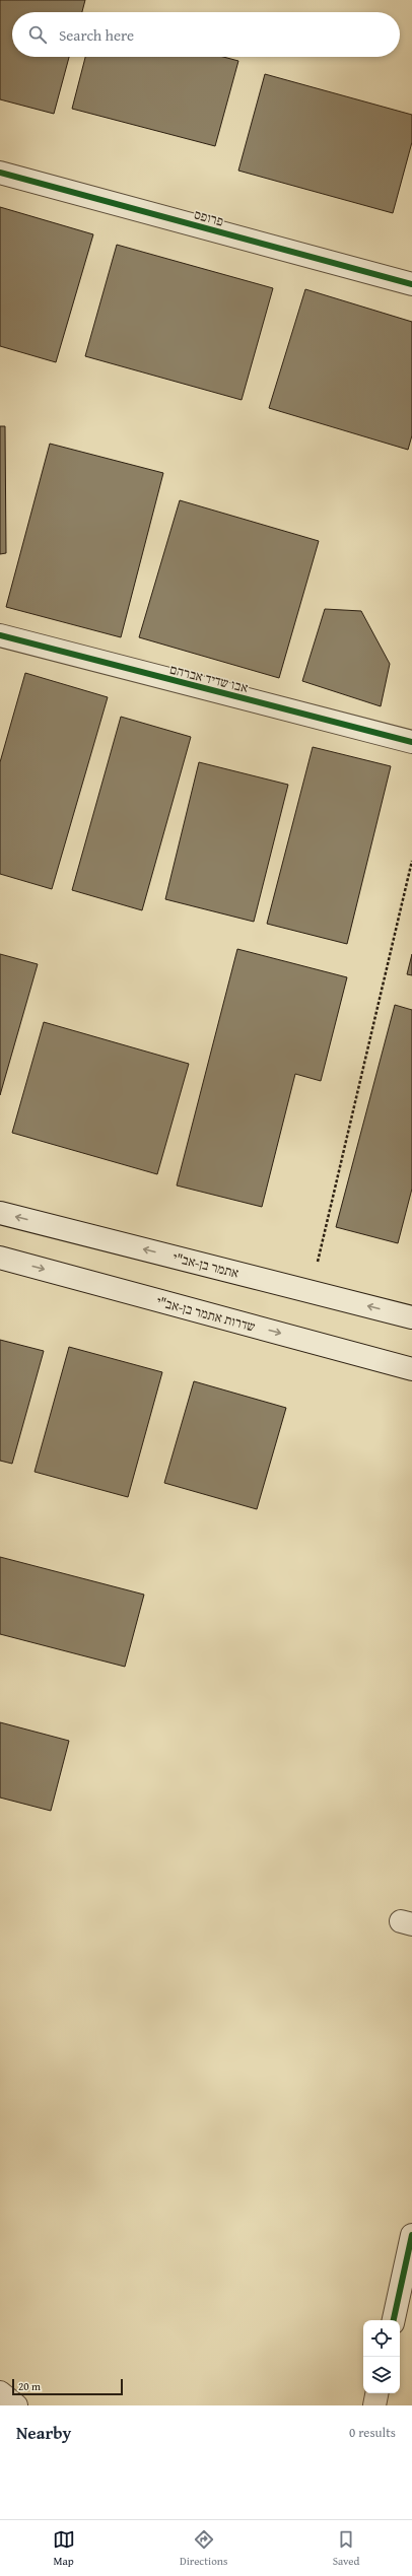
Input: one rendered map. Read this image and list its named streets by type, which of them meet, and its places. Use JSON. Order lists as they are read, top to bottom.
{
  "streets": {
    "street": [
      "פרופס",
      "אבו שדיד אברהם",
      "אתמר בן-אב\"י",
      "שדרות אתמר בן-אב\"י"
    ]
  },
  "one_way": ["אתמר בן-אב\"י", "שדרות אתמר בן-אב\"י"],
  "scale_bar": "20 m",
  "page": {
    "search": "Search here",
    "scale": "20 m",
    "heading": ["Nearby", "0 results"],
    "nav": ["Map", "Directions", "Saved"]
  }
}
